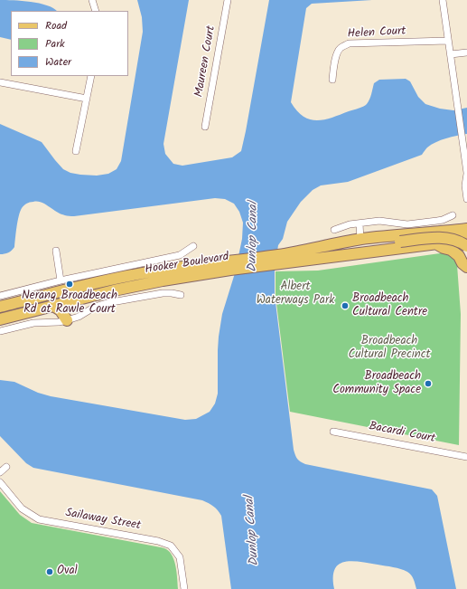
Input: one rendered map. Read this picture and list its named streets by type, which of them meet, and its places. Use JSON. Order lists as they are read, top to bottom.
{
  "streets": {
    "main road": ["Hooker Boulevard"],
    "street": [
      "Helen Court",
      "Maureen Court",
      "Bacardi Court",
      "Sailaway Street"
    ]
  },
  "water": ["Dunlop Canal"],
  "parks": ["Albert Waterways Park", "Broadbeach Cultural Precinct"],
  "places": [
    "Nerang Broadbeach Rd at Rawle Court",
    "Broadbeach Cultural Centre",
    "Broadbeach Community Space",
    "Oval"
  ],
  "legend": ["Road", "Park", "Water"]
}
